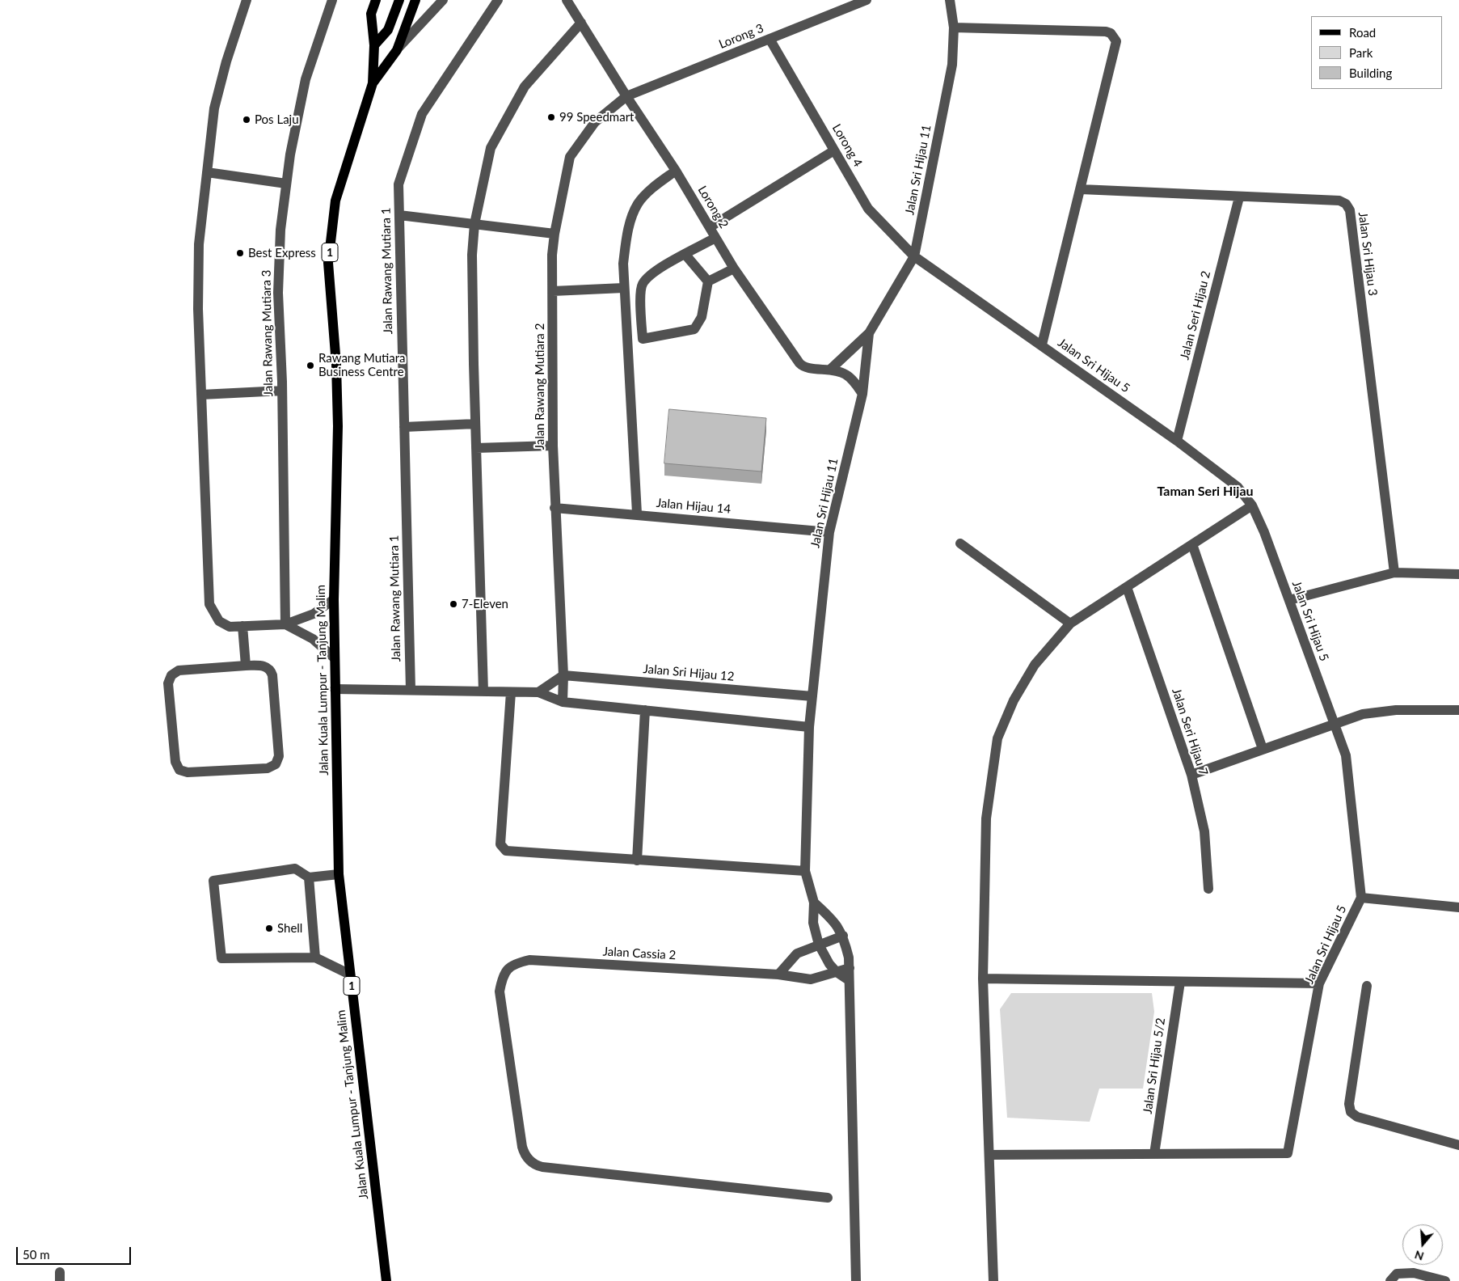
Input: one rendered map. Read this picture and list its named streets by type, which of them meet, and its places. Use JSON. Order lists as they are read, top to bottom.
{
  "streets": {
    "main road": ["1", "Jalan Kuala Lumpur - Tanjung Malim"],
    "street": [
      "Lorong 3",
      "Lorong 4",
      "Jalan Sri Hijau 11",
      "Lorong 2",
      "Jalan Sri Hijau 3",
      "Jalan Rawang Mutiara 1",
      "Jalan Seri Hijau 2",
      "Jalan Rawang Mutiara 3",
      "Jalan Sri Hijau 5",
      "Jalan Rawang Mutiara 2",
      "Jalan Hijau 14",
      "Jalan Sri Hijau 12",
      "Jalan Seri Hijau 7",
      "Jalan Cassia 2",
      "Jalan Sri Hijau 5/2"
    ]
  },
  "crossings": [
    ["Lorong 3", "Lorong 4"],
    ["Lorong 3", "Lorong 2"],
    ["Lorong 3", "Jalan Rawang Mutiara 2"],
    ["Lorong 4", "Jalan Sri Hijau 11"],
    ["Lorong 4", "Jalan Sri Hijau 5"],
    ["Jalan Sri Hijau 11", "Lorong 2"],
    ["Jalan Sri Hijau 11", "Jalan Sri Hijau 5"],
    ["Jalan Sri Hijau 11", "Jalan Hijau 14"],
    ["Jalan Sri Hijau 11", "Jalan Sri Hijau 12"],
    ["Lorong 2", "Jalan Rawang Mutiara 2"],
    ["1", "Jalan Kuala Lumpur - Tanjung Malim"],
    ["Jalan Sri Hijau 3", "Jalan Seri Hijau 2"],
    ["Jalan Seri Hijau 2", "Jalan Sri Hijau 5"],
    ["Jalan Sri Hijau 5", "Jalan Sri Hijau 5/2"],
    ["Jalan Rawang Mutiara 2", "Jalan Hijau 14"],
    ["Jalan Rawang Mutiara 2", "Jalan Sri Hijau 12"]
  ],
  "districts": ["Taman Seri Hijau"],
  "places": [
    "99 Speedmart",
    "Pos Laju",
    "Best Express",
    "Rawang Mutiara Business Centre",
    "7-Eleven",
    "Shell"
  ],
  "legend": ["Road", "Park", "Building"],
  "scale_bar": "50 m",
  "north": "bottom"
}
